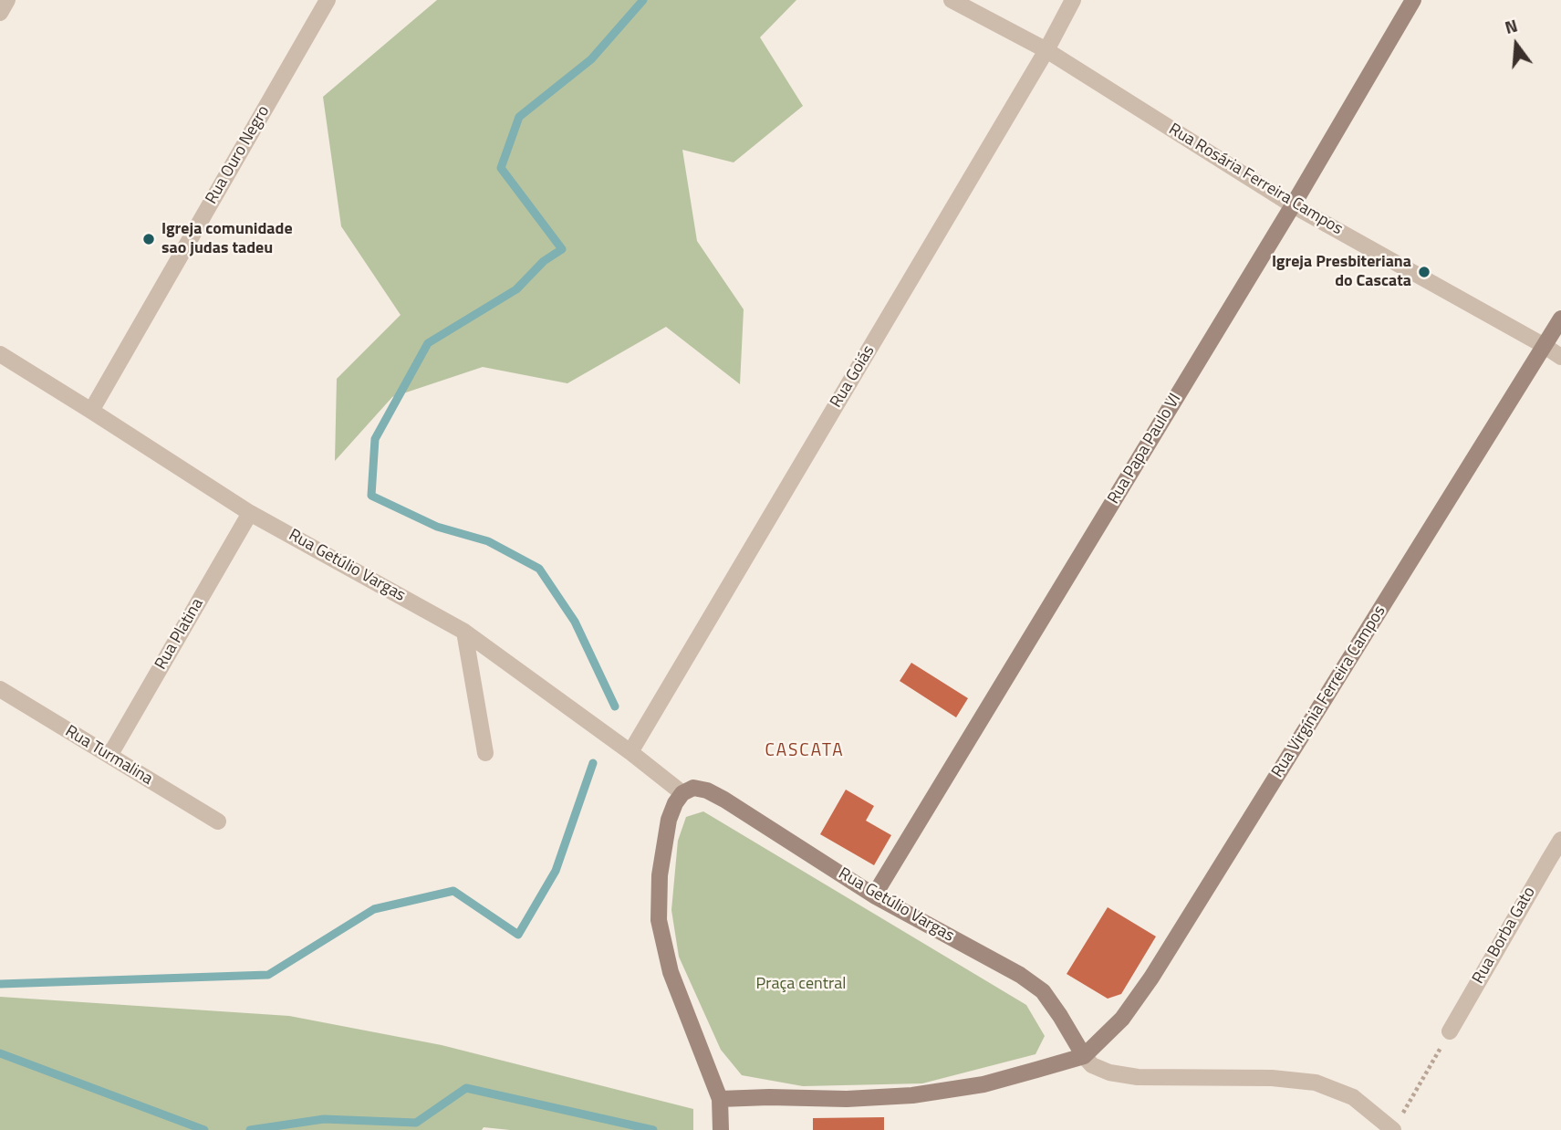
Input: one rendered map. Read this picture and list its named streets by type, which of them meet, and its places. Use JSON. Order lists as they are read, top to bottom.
{
  "streets": {
    "street": [
      "Rua Ouro Negro",
      "Rua Rosária Ferreira Campos",
      "Rua Goiás",
      "Rua Papa Paulo VI",
      "Rua Getúlio Vargas",
      "Rua Platina",
      "Rua Virgínia Ferreira Campos",
      "Rua Turmalina",
      "Rua Borba Gato"
    ]
  },
  "crossings": [
    ["Rua Ouro Negro", "Rua Getúlio Vargas"],
    ["Rua Rosária Ferreira Campos", "Rua Goiás"],
    ["Rua Rosária Ferreira Campos", "Rua Papa Paulo VI"],
    ["Rua Rosária Ferreira Campos", "Rua Virgínia Ferreira Campos"],
    ["Rua Goiás", "Rua Getúlio Vargas"],
    ["Rua Papa Paulo VI", "Rua Getúlio Vargas"],
    ["Rua Getúlio Vargas", "Rua Platina"],
    ["Rua Getúlio Vargas", "Rua Virgínia Ferreira Campos"],
    ["Rua Platina", "Rua Turmalina"]
  ],
  "districts": ["CASCATA"],
  "parks": ["Praça central"],
  "places": ["Igreja comunidade sao judas tadeu", "Igreja Presbiteriana do Cascata"],
  "north": "top"
}
